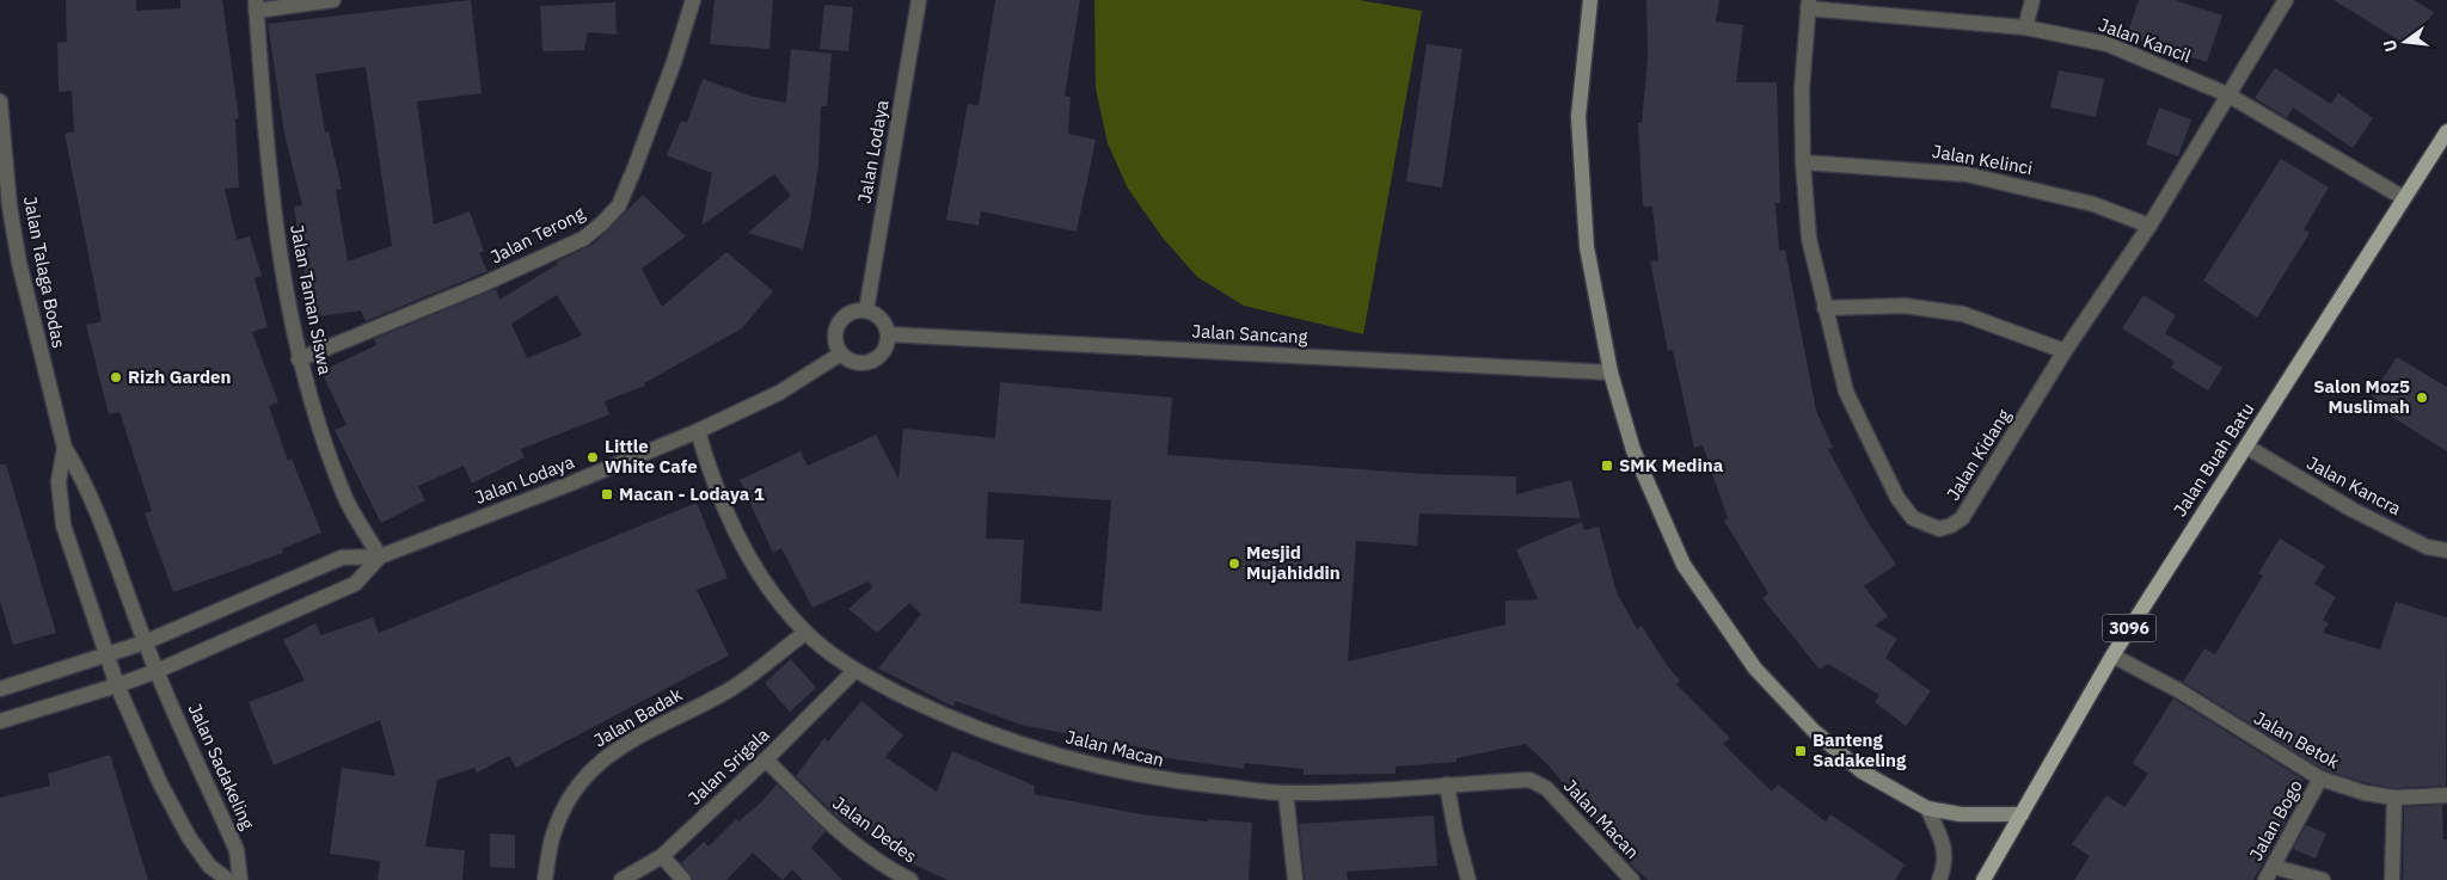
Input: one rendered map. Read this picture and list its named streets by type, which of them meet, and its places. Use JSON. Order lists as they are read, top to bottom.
{
  "streets": {
    "main road": ["Jalan Buah Batu", "3096"],
    "street": [
      "Jalan Kancil",
      "Jalan Lodaya",
      "Jalan Kelinci",
      "Jalan Terong",
      "Jalan Talaga Bodas",
      "Jalan Taman Siswa",
      "Jalan Sancang",
      "Jalan Kidang",
      "Jalan Kancra",
      "Jalan Badak",
      "Jalan Betok",
      "Jalan Macan",
      "Jalan Sadakeling",
      "Jalan Srigala",
      "Jalan Bogo",
      "Jalan Dedes"
    ]
  },
  "crossings": [
    ["Jalan Kancil", "Jalan Kidang"],
    ["Jalan Kancil", "Jalan Buah Batu"],
    ["Jalan Lodaya", "Jalan Talaga Bodas"],
    ["Jalan Lodaya", "Jalan Taman Siswa"],
    ["Jalan Lodaya", "Jalan Sancang"],
    ["Jalan Lodaya", "Jalan Macan"],
    ["Jalan Lodaya", "Jalan Sadakeling"],
    ["Jalan Kelinci", "Jalan Kidang"],
    ["Jalan Terong", "Jalan Taman Siswa"],
    ["Jalan Talaga Bodas", "Jalan Sadakeling"],
    ["Jalan Buah Batu", "Jalan Kancra"],
    ["Jalan Buah Batu", "Jalan Betok"],
    ["Jalan Badak", "Jalan Macan"],
    ["Jalan Betok", "Jalan Bogo"],
    ["Jalan Macan", "Jalan Srigala"],
    ["Jalan Srigala", "Jalan Dedes"]
  ],
  "places": {
    "other": [
      "Rizh Garden",
      "Salon Moz5 Muslimah",
      "Little White Cafe",
      "Mesjid Mujahiddin"
    ],
    "transit": ["SMK Medina", "Macan - Lodaya 1", "Banteng Sadakeling"]
  },
  "north": "left"
}
